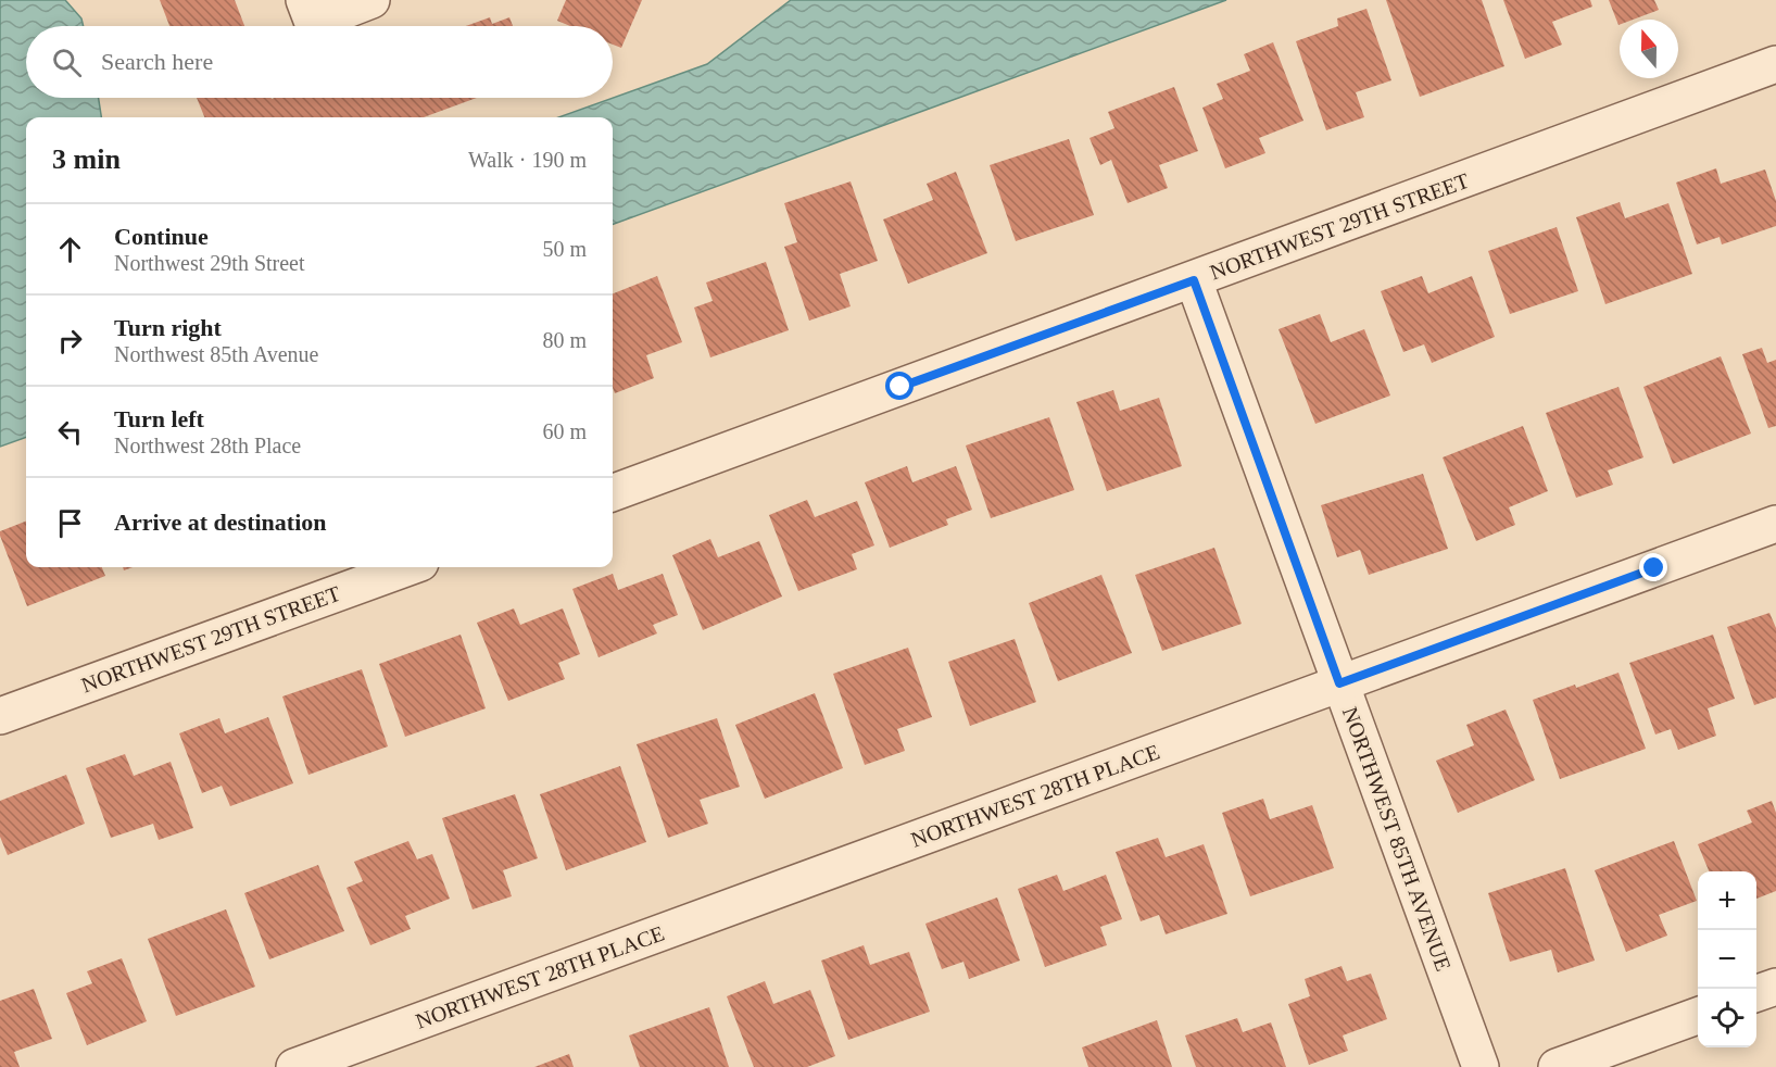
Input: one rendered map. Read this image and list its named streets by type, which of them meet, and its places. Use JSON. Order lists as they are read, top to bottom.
{
  "streets": {
    "street": ["NORTHWEST 29TH STREET", "NORTHWEST 28TH PLACE", "NORTHWEST 85TH AVENUE"]
  },
  "crossings": [
    ["NORTHWEST 29TH STREET", "NORTHWEST 85TH AVENUE"],
    ["NORTHWEST 28TH PLACE", "NORTHWEST 85TH AVENUE"]
  ],
  "north": "top",
  "page": {
    "search": "Search here",
    "heading": ["3 min", "Walk · 190 m"],
    "list": [
      ["Continue", "Northwest 29th Street", "50 m"],
      ["Turn right", "Northwest 85th Avenue", "80 m"],
      ["Turn left", "Northwest 28th Place", "60 m"],
      "Arrive at destination"
    ],
    "map_buttons": ["+", "−"]
  }
}
